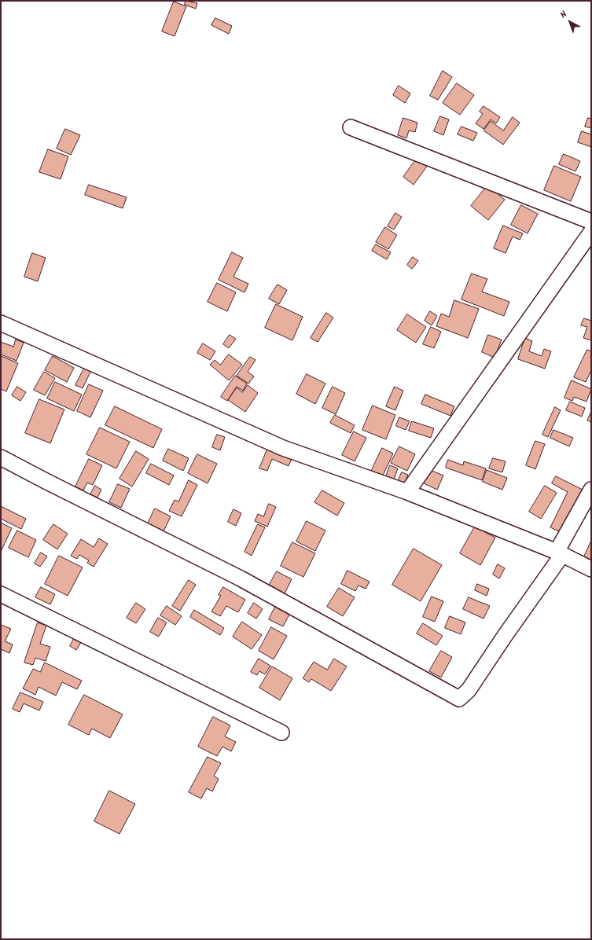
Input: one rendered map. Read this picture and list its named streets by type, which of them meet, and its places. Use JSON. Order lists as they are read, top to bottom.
{
  "north": "top left"
}
